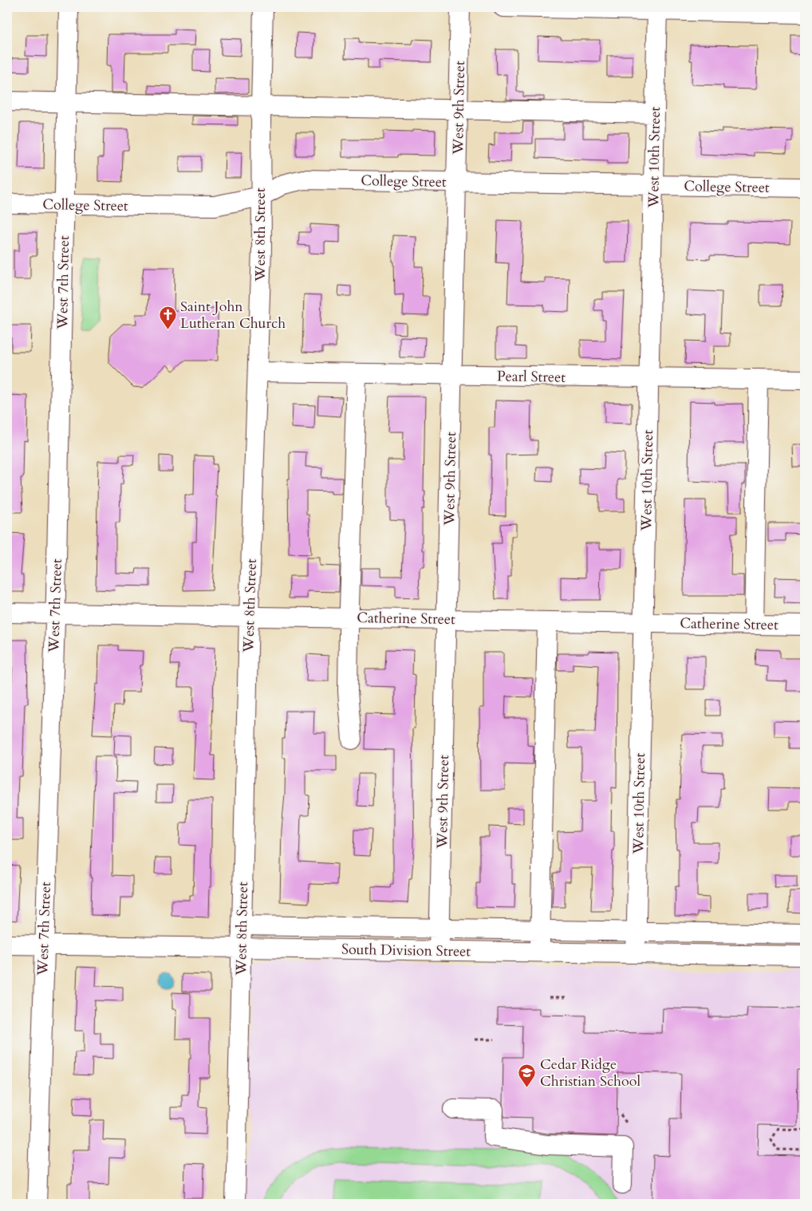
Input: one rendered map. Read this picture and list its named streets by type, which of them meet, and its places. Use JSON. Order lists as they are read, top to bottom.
{
  "streets": {
    "street": [
      "West 9th Street",
      "West 10th Street",
      "College Street",
      "West 8th Street",
      "West 7th Street",
      "Pearl Street",
      "Catherine Street",
      "South Division Street"
    ]
  },
  "crossings": [
    ["West 9th Street", "College Street"],
    ["West 9th Street", "Pearl Street"],
    ["West 9th Street", "Catherine Street"],
    ["West 9th Street", "South Division Street"],
    ["West 10th Street", "College Street"],
    ["West 10th Street", "Pearl Street"],
    ["West 10th Street", "Catherine Street"],
    ["West 10th Street", "South Division Street"],
    ["College Street", "West 8th Street"],
    ["College Street", "West 7th Street"],
    ["West 8th Street", "Pearl Street"],
    ["West 8th Street", "Catherine Street"],
    ["West 8th Street", "South Division Street"],
    ["West 7th Street", "Catherine Street"],
    ["West 7th Street", "South Division Street"]
  ],
  "places": {
    "church": ["Saint John Lutheran Church"],
    "school or university": ["Cedar Ridge Christian School"]
  }
}
